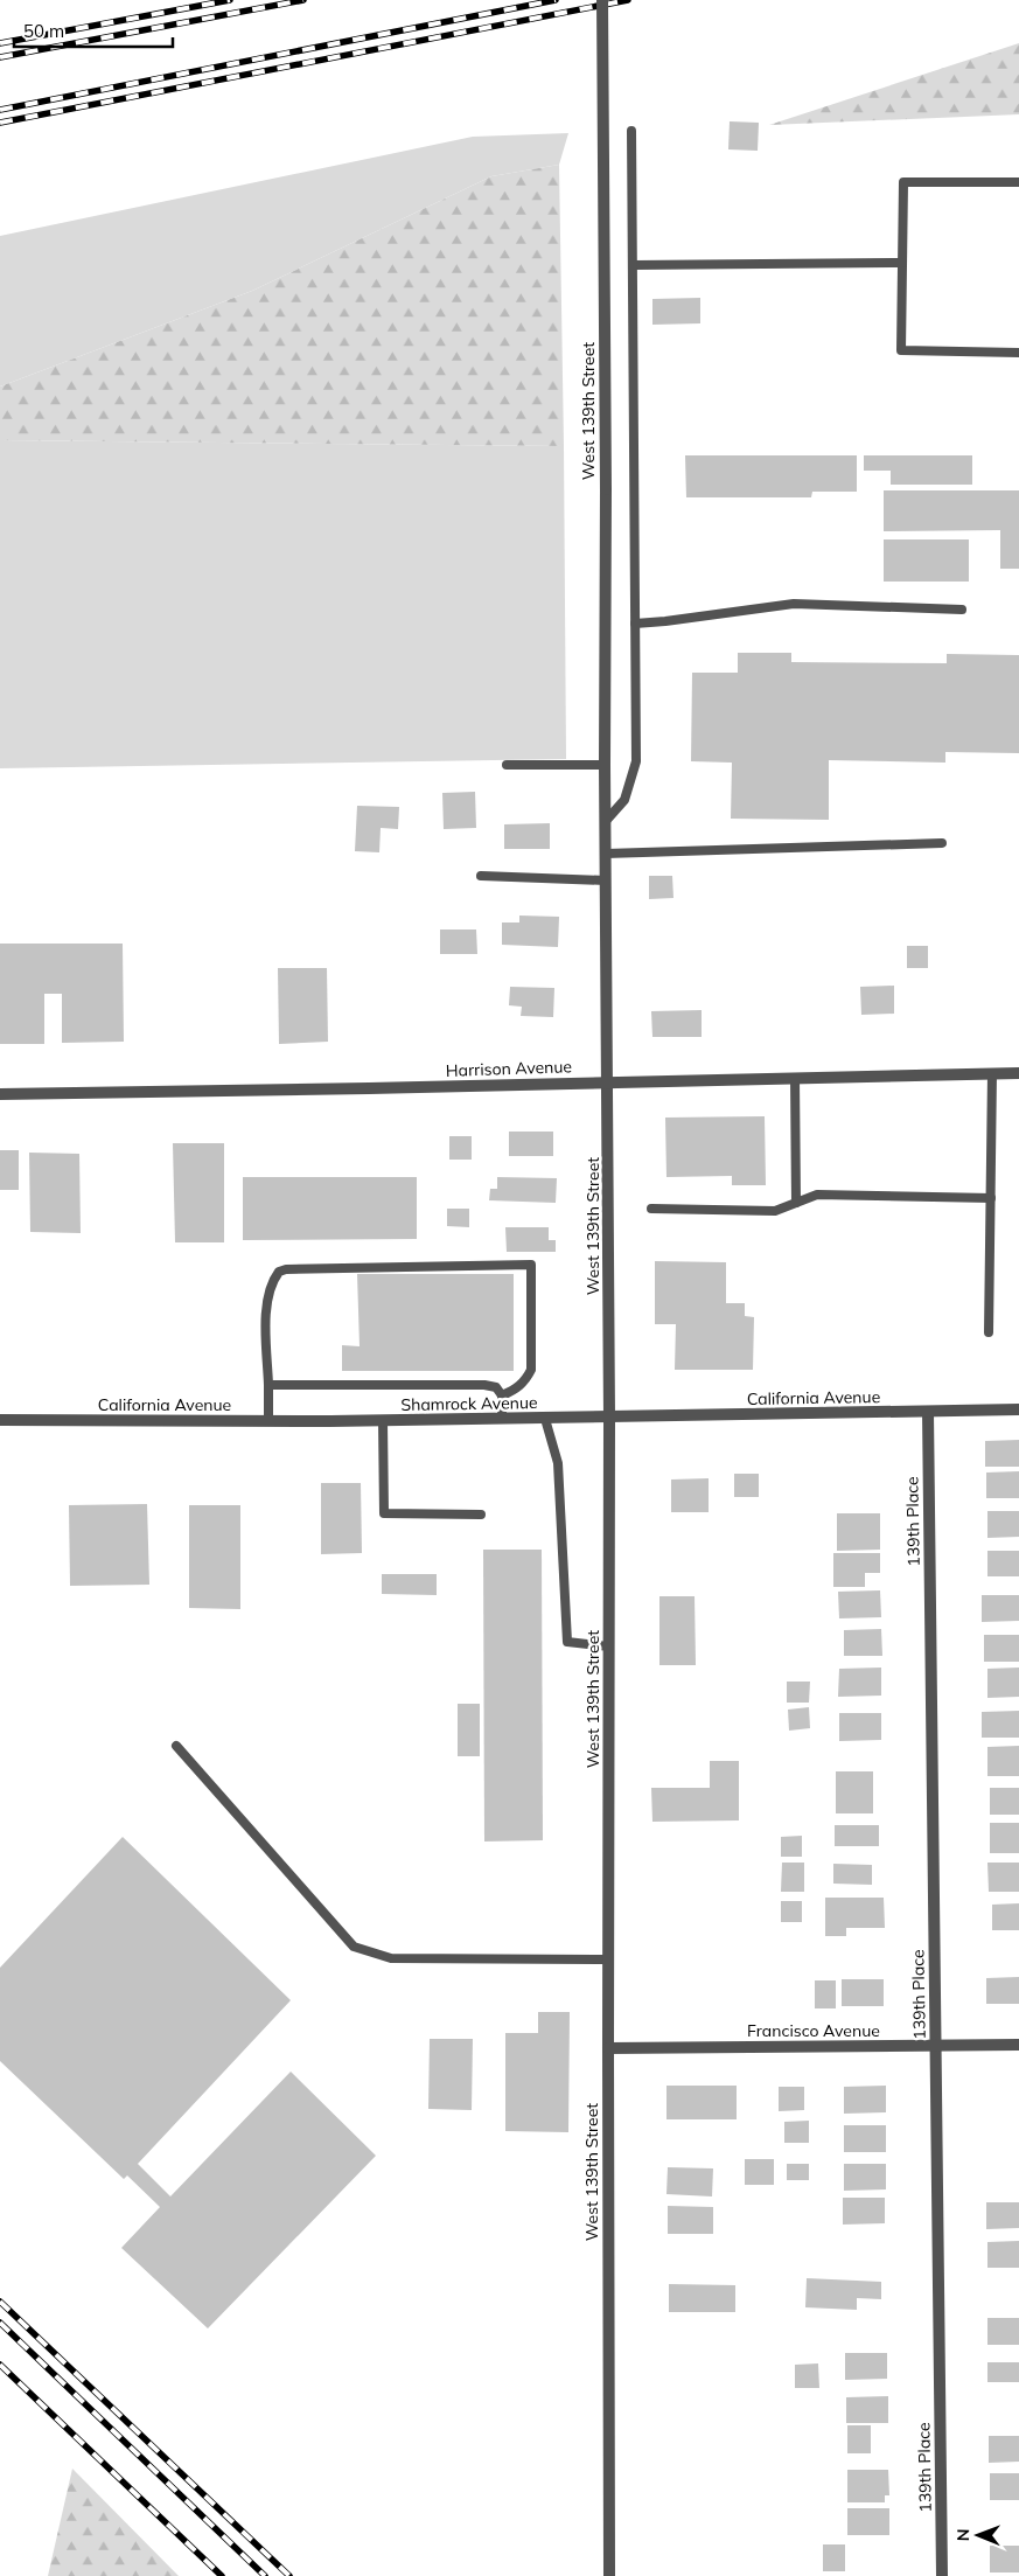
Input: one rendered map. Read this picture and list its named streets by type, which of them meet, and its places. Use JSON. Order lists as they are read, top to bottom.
{
  "streets": {
    "street": [
      "West 139th Street",
      "Harrison Avenue",
      "California Avenue",
      "Shamrock Avenue",
      "139th Place",
      "Francisco Avenue"
    ]
  },
  "crossings": [
    ["West 139th Street", "Harrison Avenue"],
    ["West 139th Street", "California Avenue"],
    ["West 139th Street", "Shamrock Avenue"],
    ["West 139th Street", "Francisco Avenue"],
    ["California Avenue", "Shamrock Avenue"],
    ["California Avenue", "139th Place"],
    ["139th Place", "Francisco Avenue"]
  ],
  "scale_bar": "50 m",
  "north": "left"
}
